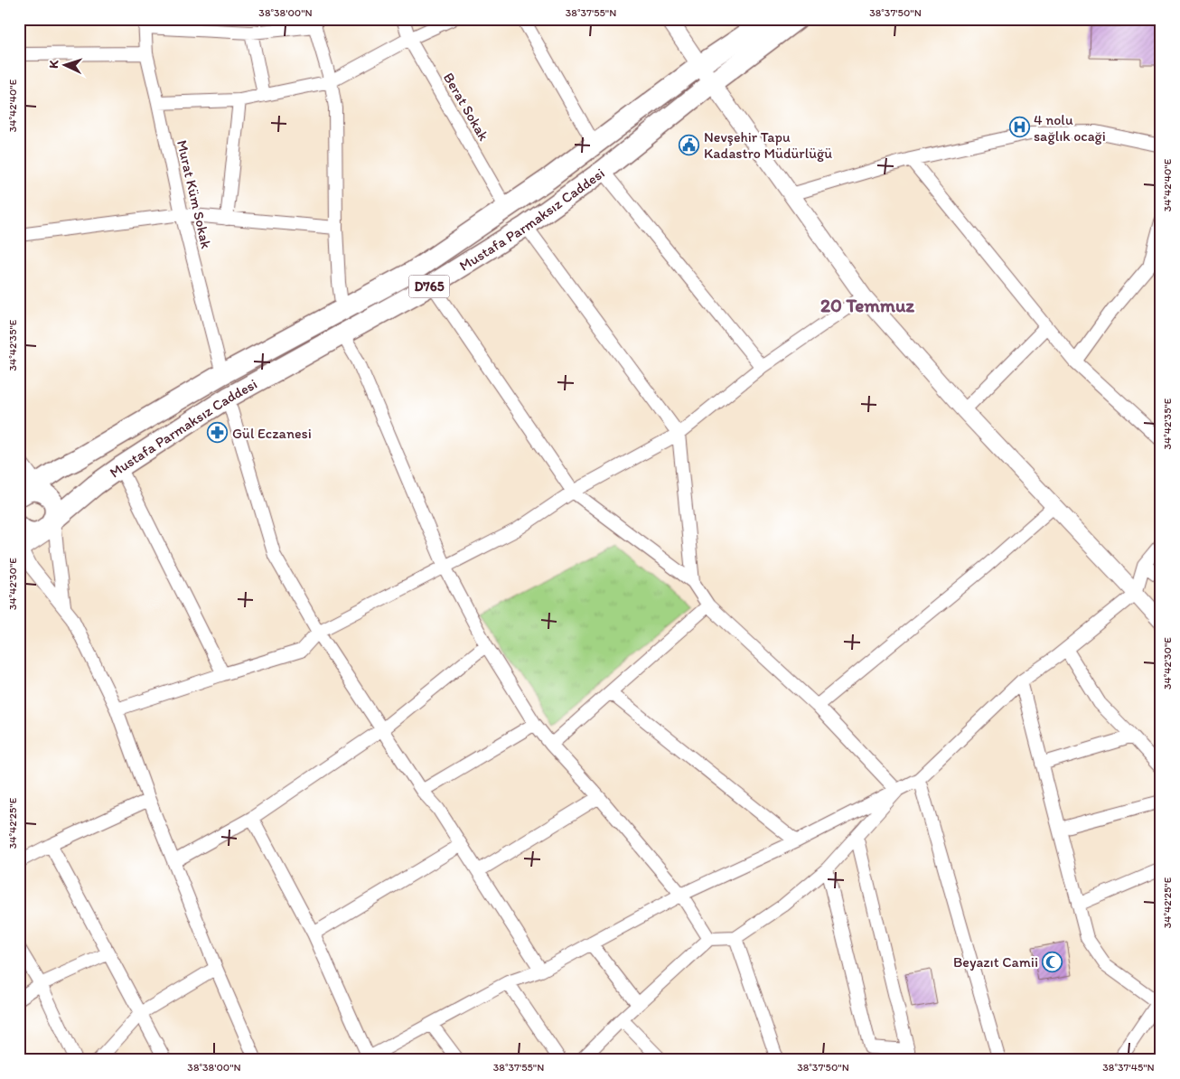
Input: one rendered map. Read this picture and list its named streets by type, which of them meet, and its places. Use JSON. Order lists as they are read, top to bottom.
{
  "streets": {
    "highway": ["D765"],
    "main road": ["Mustafa Parmaksız Caddesi"],
    "street": ["Berat Sokak", "Murat Küm Sokak"]
  },
  "crossings": [
    ["Berat Sokak", "Mustafa Parmaksız Caddesi"],
    ["Murat Küm Sokak", "Mustafa Parmaksız Caddesi"],
    ["Mustafa Parmaksız Caddesi", "D765"]
  ],
  "districts": ["20 Temmuz"],
  "places": {
    "hospital": ["4 nolu sağlık ocaği"],
    "public building": ["Nevşehir Tapu Kadastro Müdürlüğü"],
    "pharmacy": ["Gül Eczanesi"],
    "mosque": ["Beyazıt Camii"]
  },
  "north": "left",
  "coordinates": [
    "38°38'00\"N",
    "38°37'55\"N",
    "38°37'50\"N",
    "34°42'40\"E",
    "34°42'35\"E",
    "34°42'30\"E",
    "34°42'25\"E",
    "38°37'45\"N"
  ]
}
